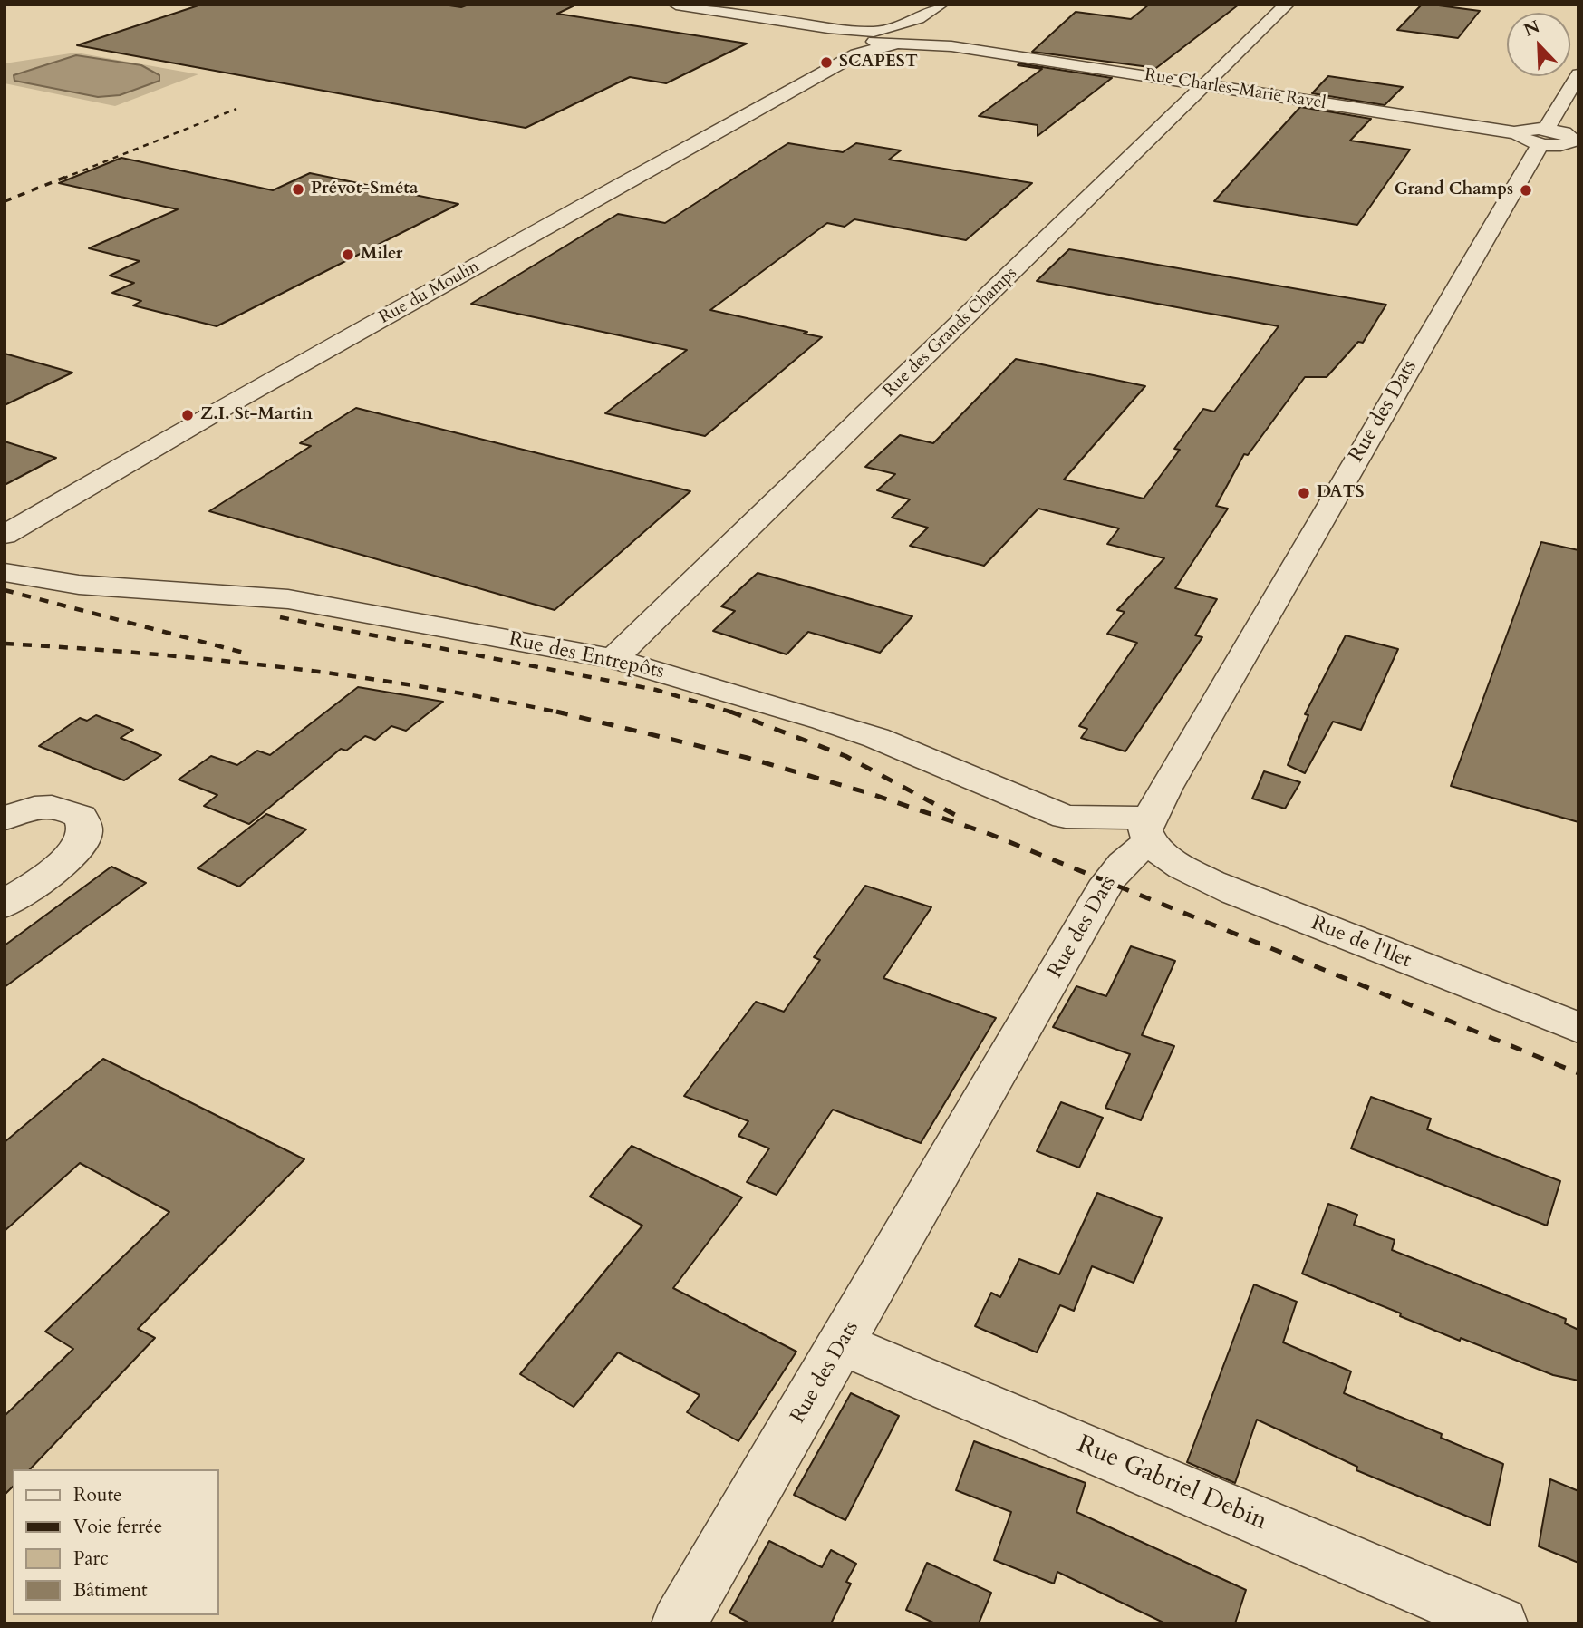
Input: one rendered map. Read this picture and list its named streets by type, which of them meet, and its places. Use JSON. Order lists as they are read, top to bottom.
{
  "streets": {
    "street": [
      "Rue Charles-Marie Ravel",
      "Rue du Moulin",
      "Rue des Grands Champs",
      "Rue des Dats",
      "Rue des Entrepôts",
      "Rue de l'Ilet",
      "Rue Gabriel Debin"
    ]
  },
  "crossings": [
    ["Rue Charles-Marie Ravel", "Rue du Moulin"],
    ["Rue Charles-Marie Ravel", "Rue des Grands Champs"],
    ["Rue Charles-Marie Ravel", "Rue des Dats"],
    ["Rue des Grands Champs", "Rue des Entrepôts"],
    ["Rue des Dats", "Rue des Entrepôts"],
    ["Rue des Dats", "Rue de l'Ilet"],
    ["Rue des Dats", "Rue Gabriel Debin"],
    ["Rue des Entrepôts", "Rue de l'Ilet"]
  ],
  "places": [
    "SCAPEST",
    "Prévot-Sméta",
    "Grand Champs",
    "Miler",
    "Z.I. St-Martin",
    "DATS"
  ],
  "legend": [
    "Route",
    "Voie ferrée",
    "Parc",
    "Bâtiment"
  ],
  "north": "top left"
}
